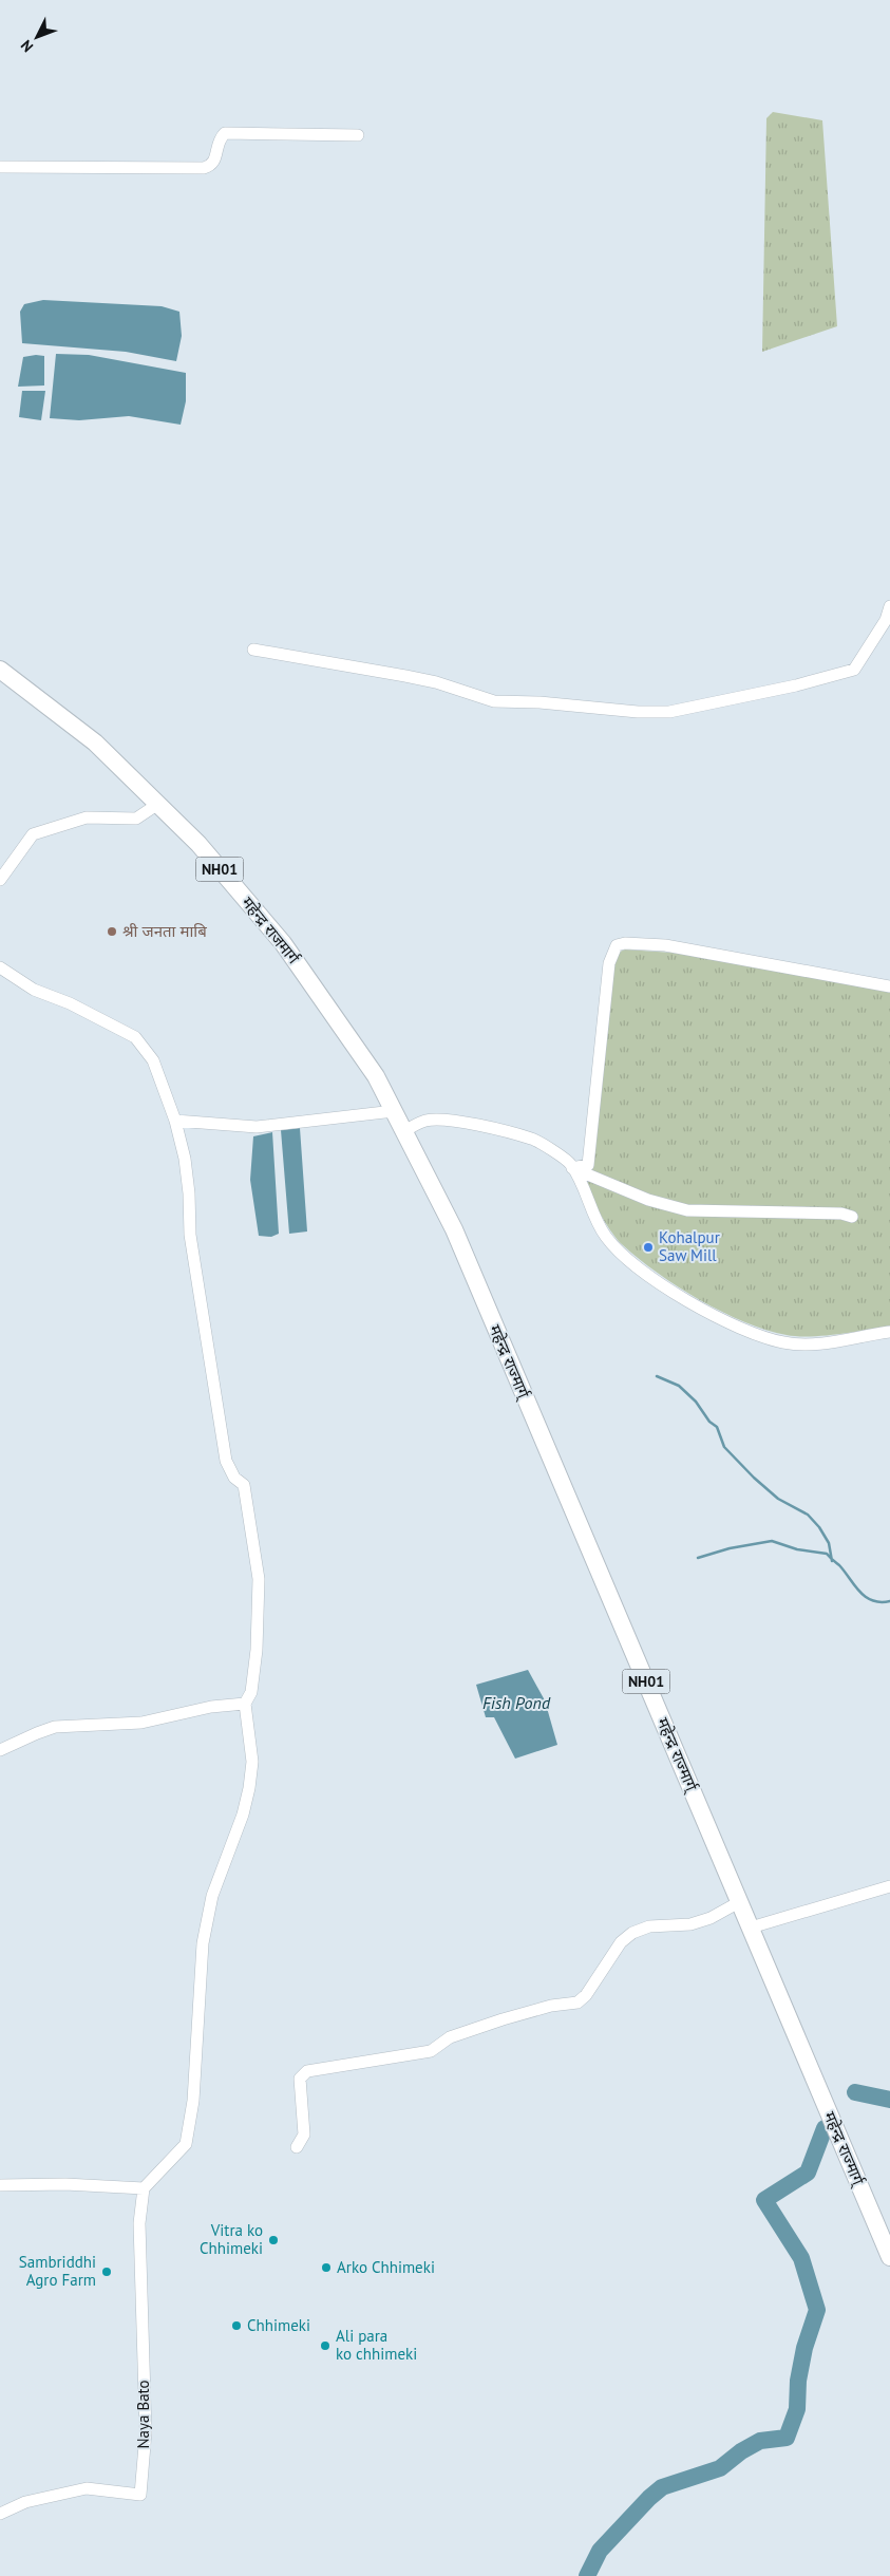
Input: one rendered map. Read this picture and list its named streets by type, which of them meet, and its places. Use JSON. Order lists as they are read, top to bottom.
{
  "streets": {
    "highway": ["NH01", "महेन्द्र राजमार्ग", "महेन्द्र राज्मार्ग्"],
    "street": ["Naya Bato"]
  },
  "crossings": [
    ["महेन्द्र राजमार्ग", "महेन्द्र राज्मार्ग्"]
  ],
  "water": ["Fish Pond"],
  "places": [
    "श्री जनता माबि",
    "Kohalpur Saw Mill",
    "Vitra ko Chhimeki",
    "Arko Chhimeki",
    "Sambriddhi Agro Farm",
    "Chhimeki",
    "Ali para ko chhimeki"
  ],
  "north": "bottom left"
}
